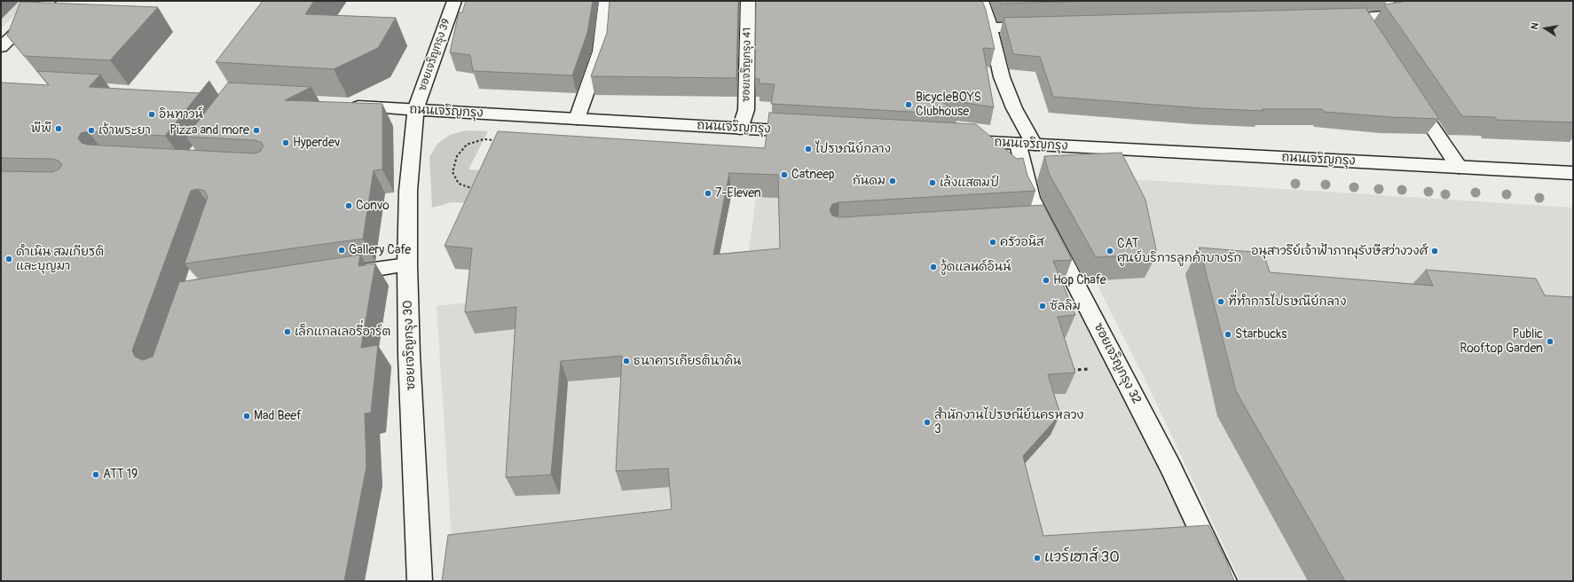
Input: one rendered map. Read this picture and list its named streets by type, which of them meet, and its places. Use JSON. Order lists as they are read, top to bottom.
{
  "streets": {
    "street": [
      "ซอยเจริญกรุง 39",
      "ซอยเจริญกรุง 41",
      "ถนนเจริญกรุง",
      "ซอยเจริญกรุง 30",
      "ซอยเจริญกรุง 32"
    ]
  },
  "crossings": [
    ["ซอยเจริญกรุง 39", "ถนนเจริญกรุง"],
    ["ซอยเจริญกรุง 39", "ซอยเจริญกรุง 30"],
    ["ซอยเจริญกรุง 41", "ถนนเจริญกรุง"],
    ["ถนนเจริญกรุง", "ซอยเจริญกรุง 30"],
    ["ถนนเจริญกรุง", "ซอยเจริญกรุง 32"]
  ],
  "places": [
    "BicycleBOYS Clubhouse",
    "อินทาวน์",
    "พีพี",
    "เจ้าพระยา",
    "Pizza and more",
    "Hyperdev",
    "ไปรษณีย์กลาง",
    "Catneep",
    "กันดม",
    "เล้งแสตมป์",
    "7-Eleven",
    "Convo",
    "ครัวอนิส",
    "Gallery Cafe",
    "CAT ศูนย์บริการลูกค้าบางรัก",
    "อนุสาวรีย์เจ้าฟ้าภาณุรังษีสว่างวงศ์",
    "ดำเนิน สมเกียรติ และบุญมา",
    "วู้ดแลนด์อินน์",
    "Hop Chafe",
    "ที่ทำการไปรษณีย์กลาง",
    "ซัลลิม",
    "เล็กแกลเลอรี่อาร์ต",
    "Starbucks",
    "Public Rooftop Garden",
    "ธนาคารเกียรตินาคิน",
    "Mad Beef",
    "สำนักงานไปรษณีย์นครหลวง 3",
    "ATT 19",
    "แวร์เฮาส์ 30"
  ],
  "north": "left"
}
